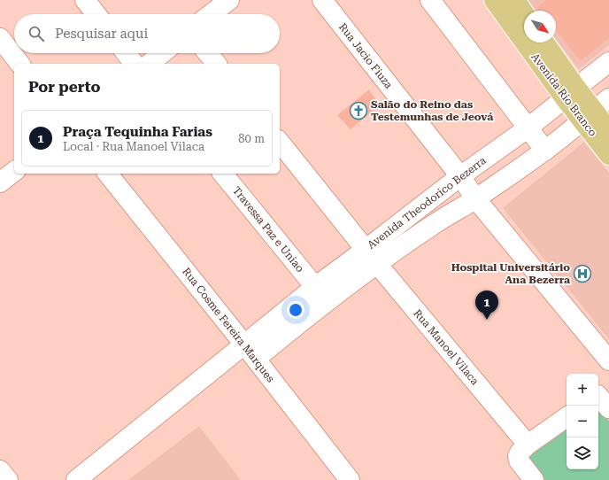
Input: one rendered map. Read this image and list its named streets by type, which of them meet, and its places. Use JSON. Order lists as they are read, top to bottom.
{
  "streets": {
    "main road": ["Avenida Rio Branco"],
    "street": [
      "Rua Jacio Fiuza",
      "Avenida Theodorico Bezerra",
      "Travessa Paz e Uniao",
      "Rua Cosme Fereira Marques",
      "Rua Manoel Vilaca"
    ]
  },
  "crossings": [
    ["Rua Jacio Fiuza", "Avenida Theodorico Bezerra"],
    ["Avenida Rio Branco", "Avenida Theodorico Bezerra"],
    ["Avenida Theodorico Bezerra", "Travessa Paz e Uniao"],
    ["Avenida Theodorico Bezerra", "Rua Cosme Fereira Marques"],
    ["Avenida Theodorico Bezerra", "Rua Manoel Vilaca"]
  ],
  "places": {
    "church": ["Salão do Reino das Testemunhas de Jeová"],
    "hospital": ["Hospital Universitário Ana Bezerra"]
  },
  "north": "bottom right",
  "page": {
    "search": "Pesquisar aqui",
    "heading": "Por perto",
    "list": [
      {
        "mark": "1",
        "name": "Praça Tequinha Farias",
        "note": "Local · Rua Manoel Vilaca",
        "value": "80 m"
      }
    ],
    "pins": "1",
    "map_buttons": ["+", "−"]
  }
}
